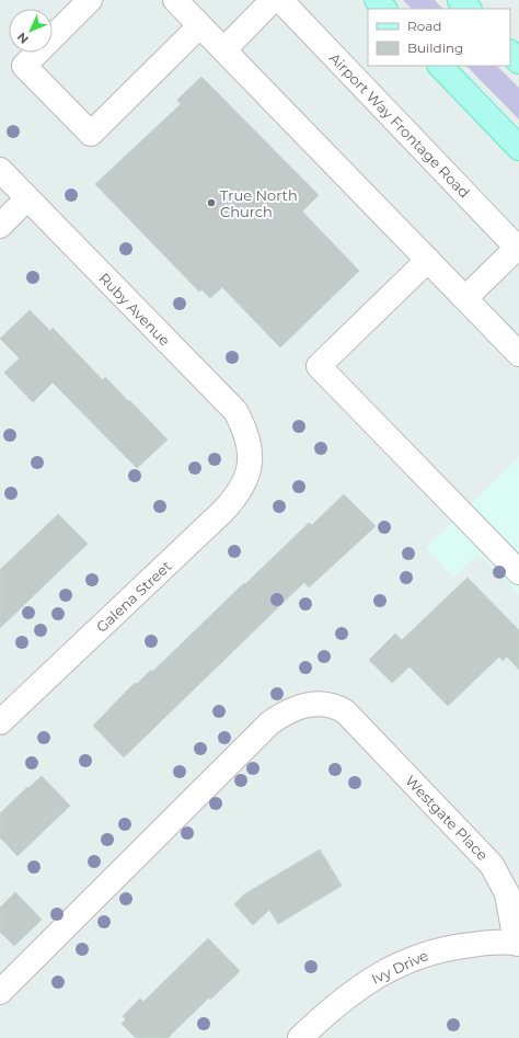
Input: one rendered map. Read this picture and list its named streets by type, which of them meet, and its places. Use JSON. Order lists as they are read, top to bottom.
{
  "streets": {
    "street": [
      "Airport Way Frontage Road",
      "Ruby Avenue",
      "Galena Street",
      "Westgate Place",
      "Ivy Drive"
    ]
  },
  "crossings": [
    ["Ruby Avenue", "Galena Street"],
    ["Westgate Place", "Ivy Drive"]
  ],
  "places": ["True North Church"],
  "legend": ["Road", "Building"],
  "north": "bottom left"
}
